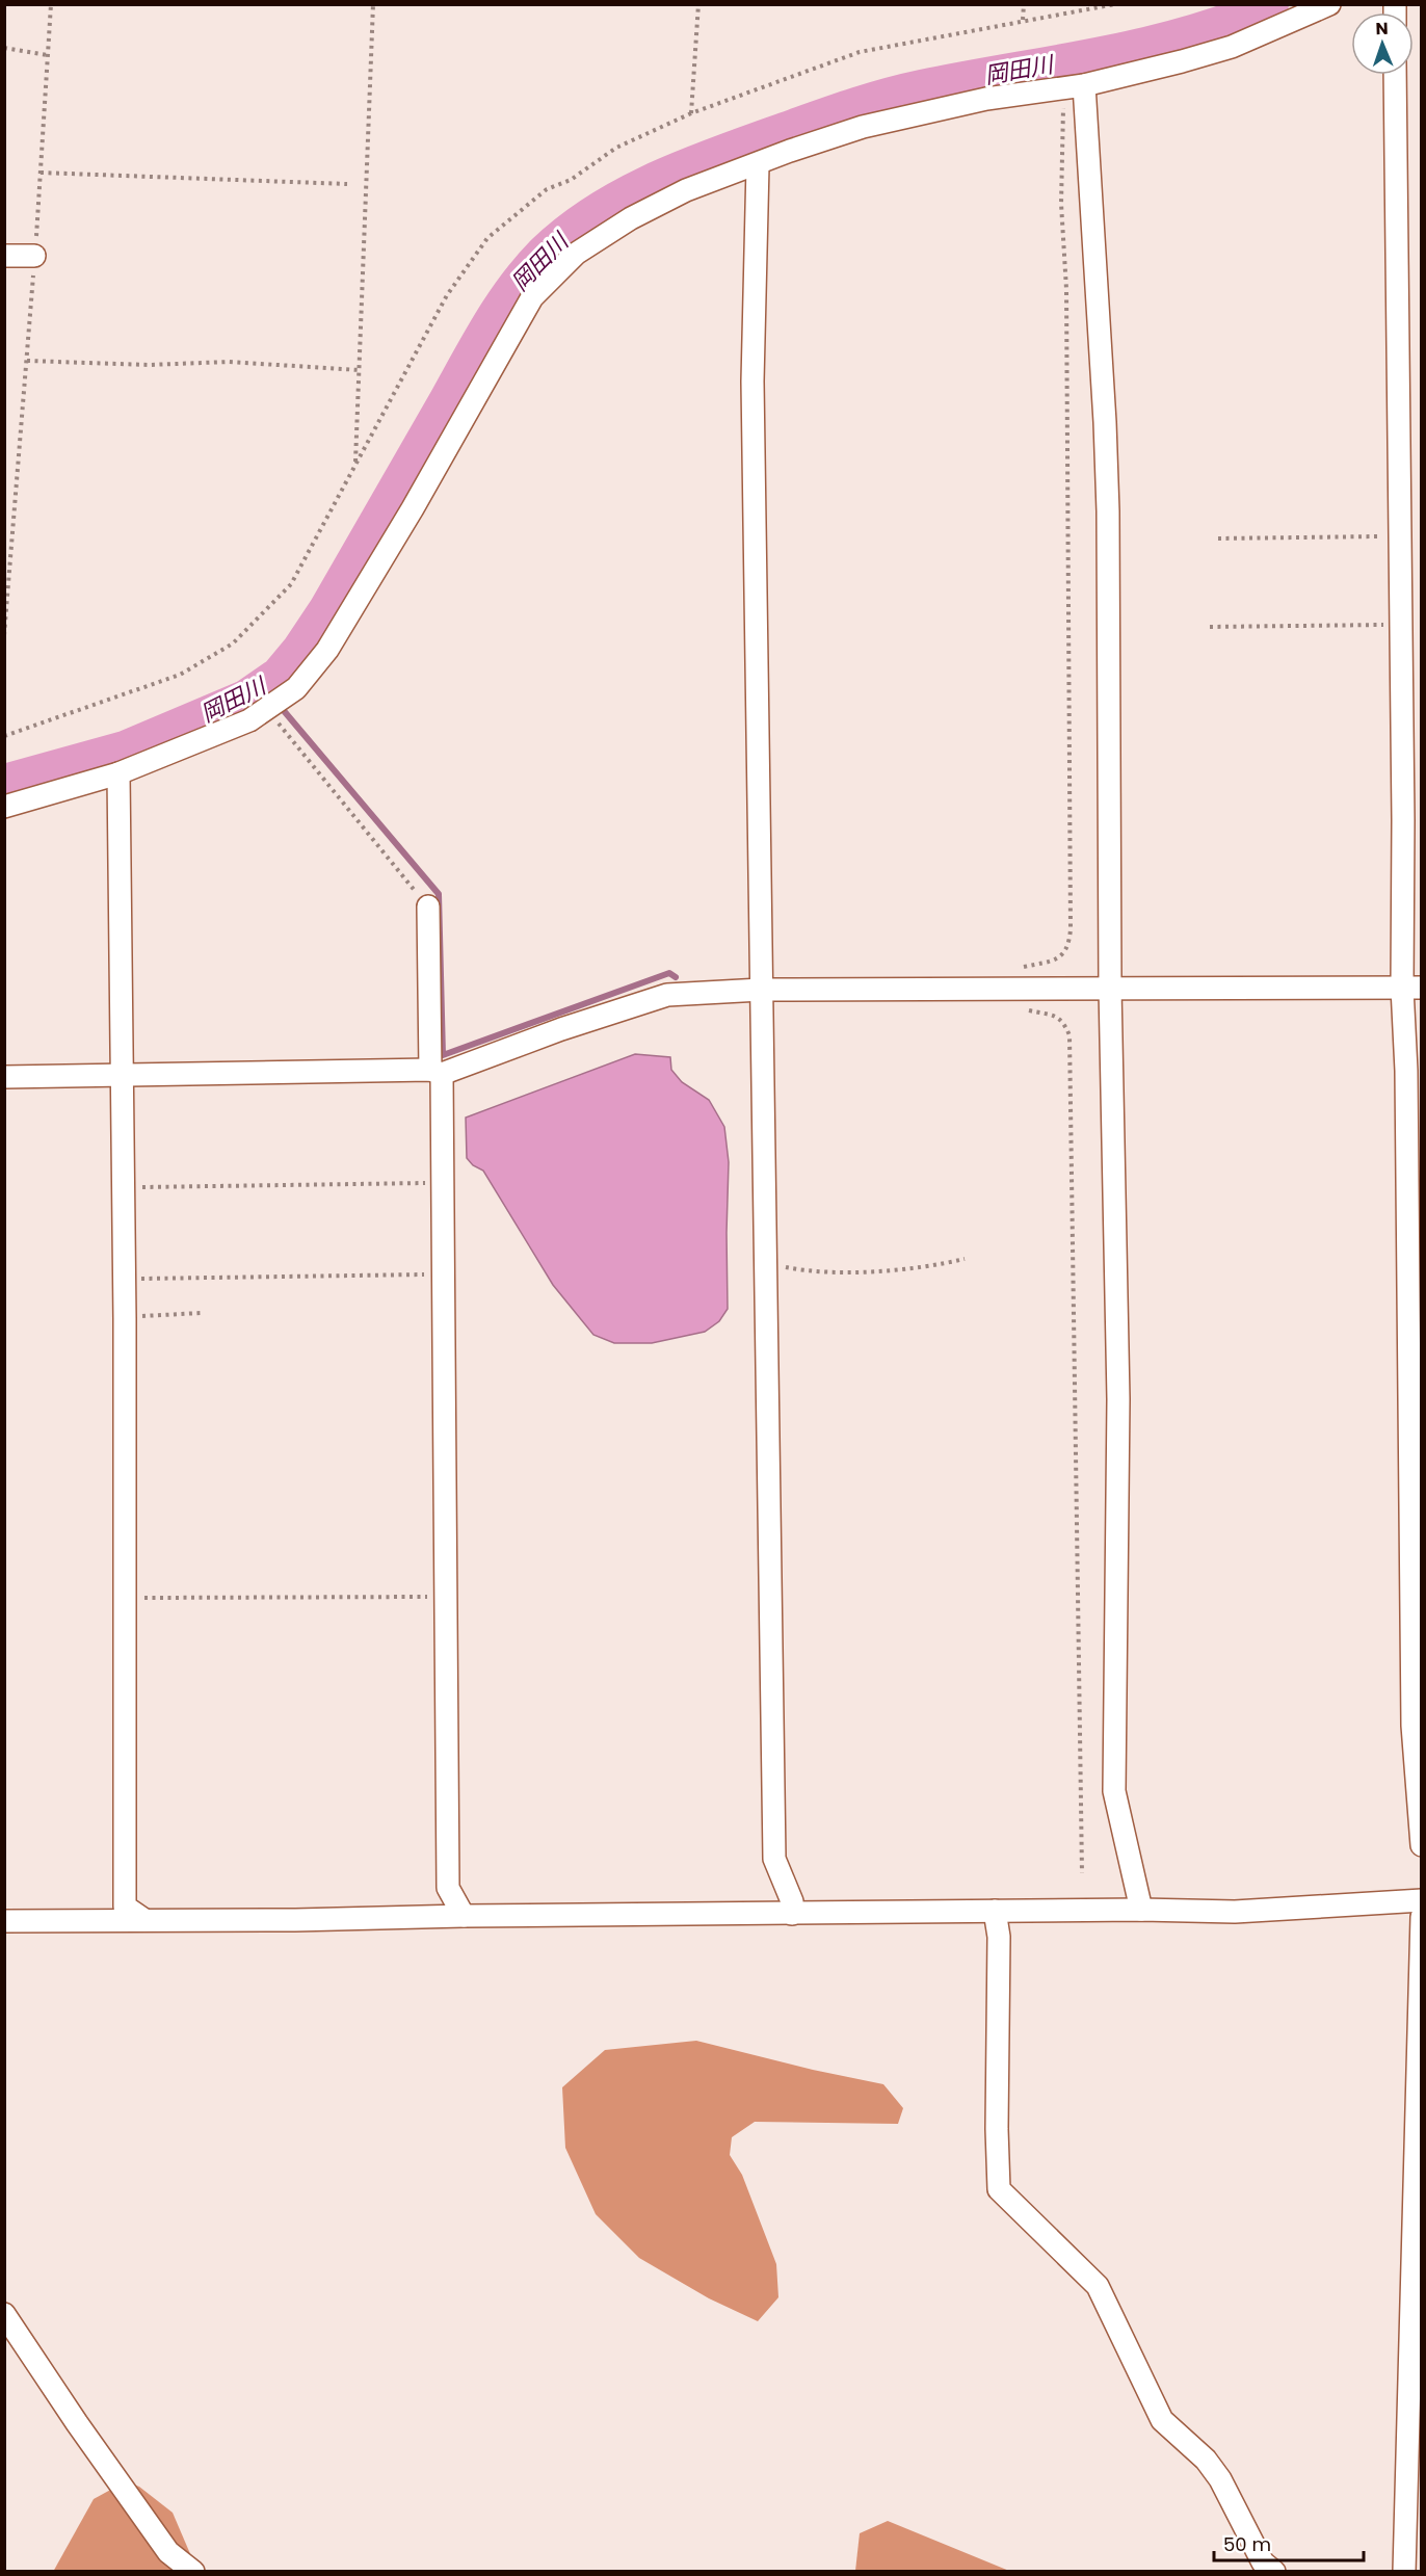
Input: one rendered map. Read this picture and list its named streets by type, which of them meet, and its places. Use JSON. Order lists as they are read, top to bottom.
{
  "water": ["岡田川"],
  "scale_bar": "50 m",
  "north": "top"
}
